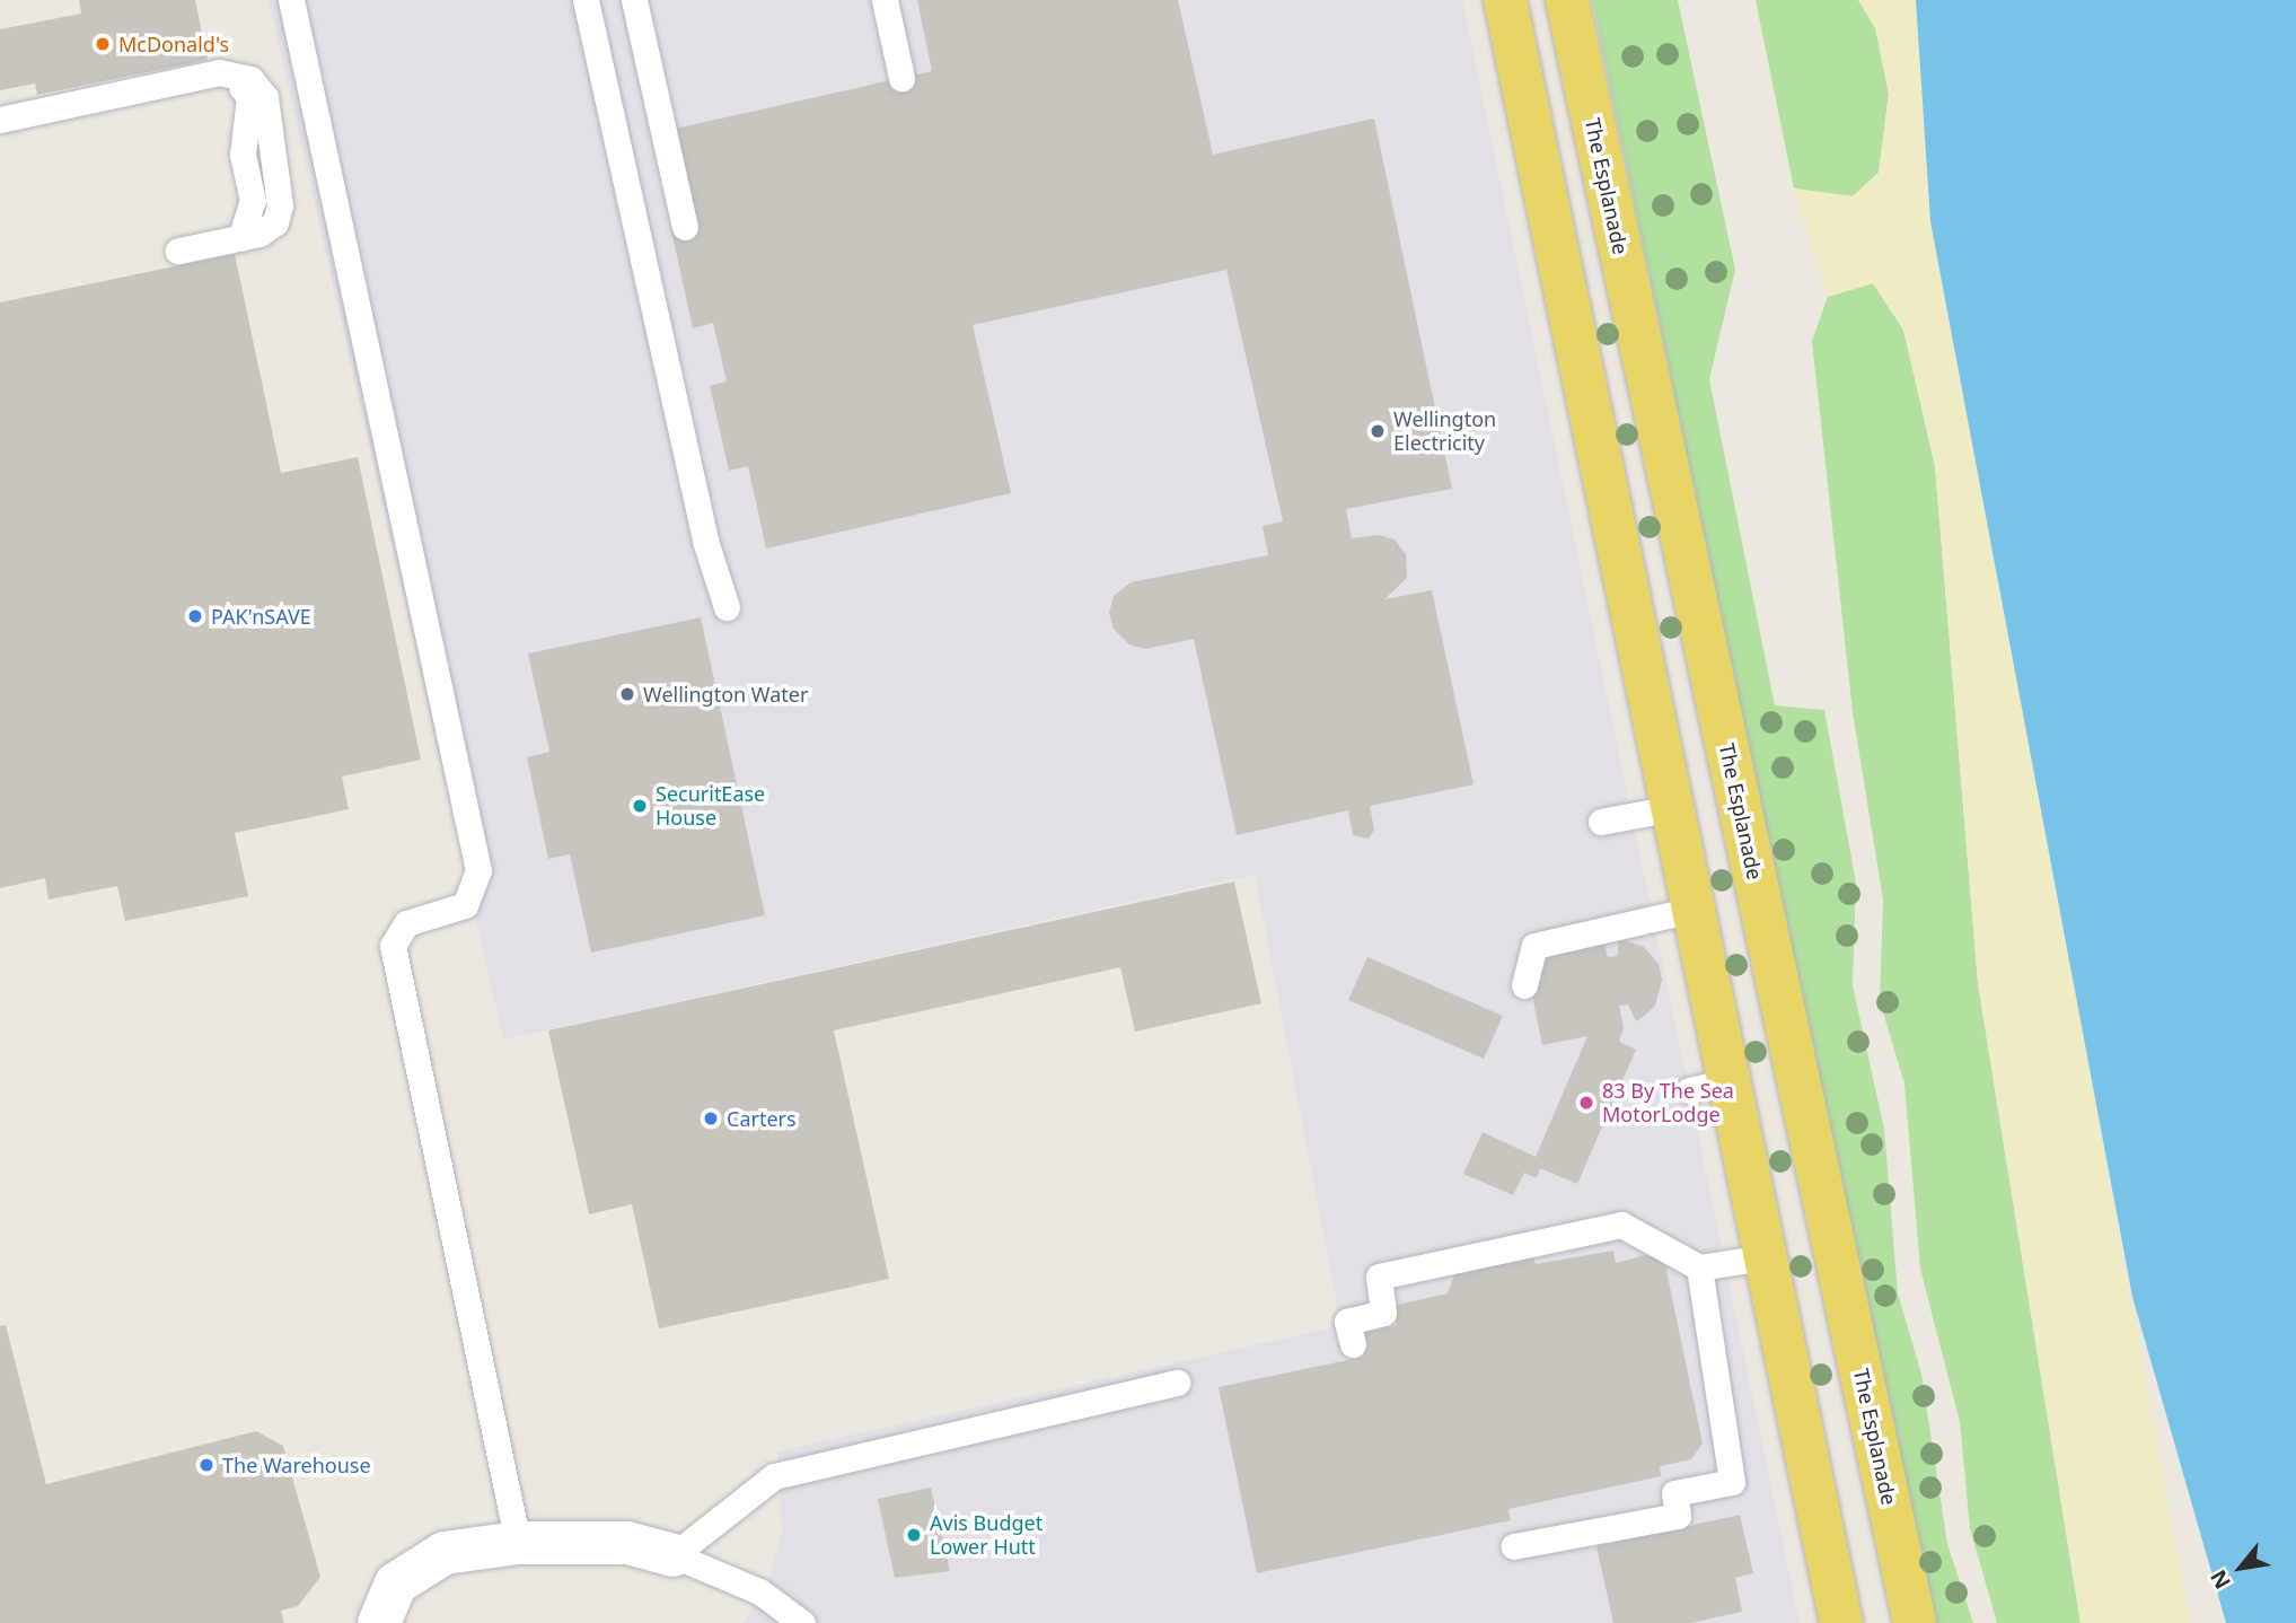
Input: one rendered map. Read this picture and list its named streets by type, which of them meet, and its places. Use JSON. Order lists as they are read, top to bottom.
{
  "streets": {
    "main road": ["The Esplanade"]
  },
  "places": [
    "McDonald's",
    "Wellington Electricity",
    "PAK'nSAVE",
    "Wellington Water",
    "SecuritEase House",
    "83 By The Sea MotorLodge",
    "Carters",
    "The Warehouse",
    "Avis Budget Lower Hutt"
  ],
  "north": "bottom left"
}
